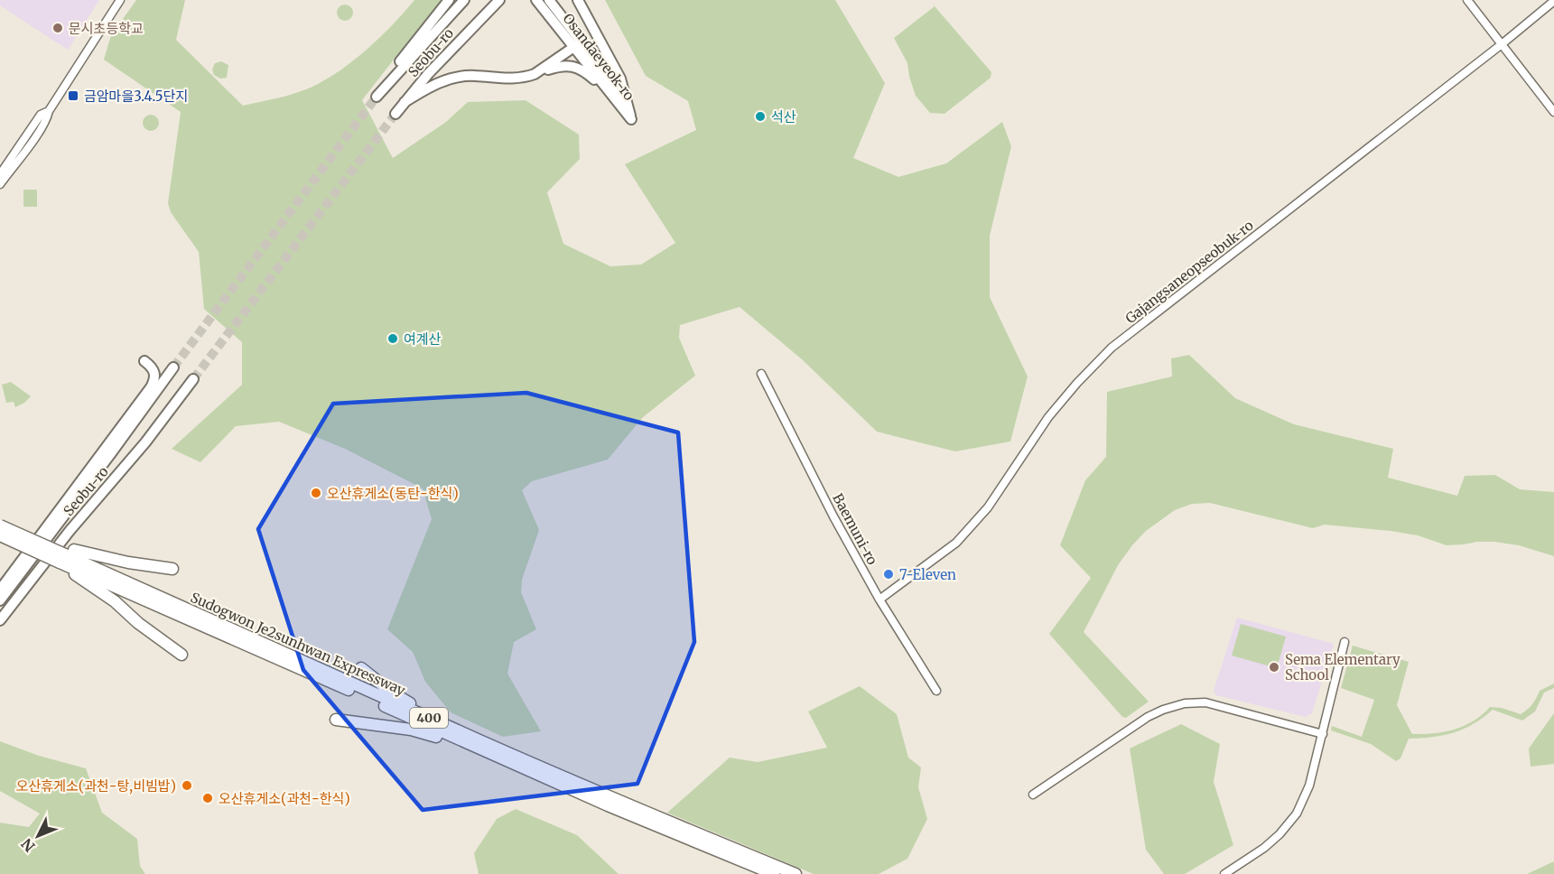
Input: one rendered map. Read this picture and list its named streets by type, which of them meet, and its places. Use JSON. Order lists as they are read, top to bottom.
{
  "streets": {
    "highway": ["Sudogwon Je2sunhwan Expressway", "400"],
    "main road": ["Seobu-ro", "Osandaeyeok-ro"],
    "street": ["Gajangsaneopseobuk-ro", "Baemuni-ro"]
  },
  "crossings": [
    ["Gajangsaneopseobuk-ro", "Baemuni-ro"],
    ["Sudogwon Je2sunhwan Expressway", "400"]
  ],
  "places": {
    "other": [
      "문시초등학교",
      "석산",
      "여계산",
      "오산휴게소(동탄-한식)",
      "7-Eleven",
      "Sema Elementary School",
      "오산휴게소(과천-탕,비빔밥)",
      "오산휴게소(과천-한식)"
    ],
    "transit": ["금암마을3.4.5단지"]
  },
  "north": "bottom left"
}
